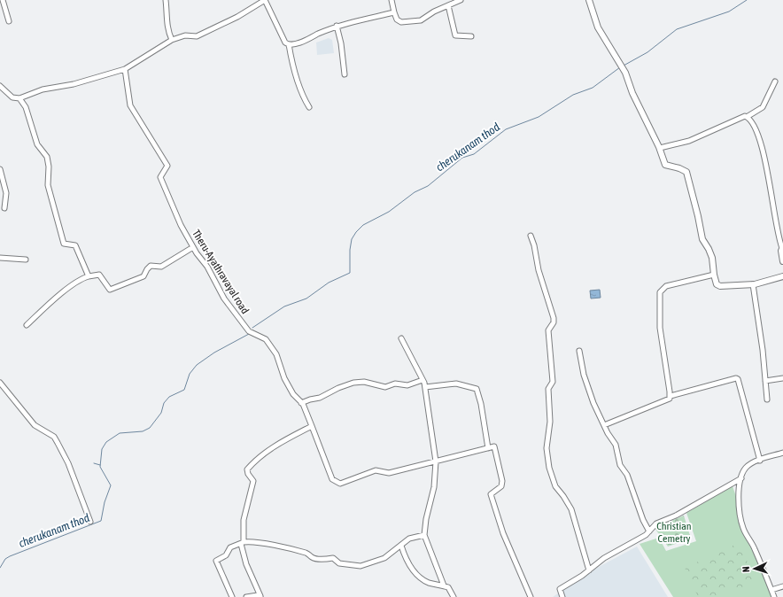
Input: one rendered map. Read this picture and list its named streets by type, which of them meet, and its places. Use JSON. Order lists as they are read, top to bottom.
{
  "streets": {
    "street": ["Theru-Ayathravayal road"]
  },
  "water": ["cherukanam thod"],
  "parks": ["Christian Cemetry"],
  "north": "left"
}
